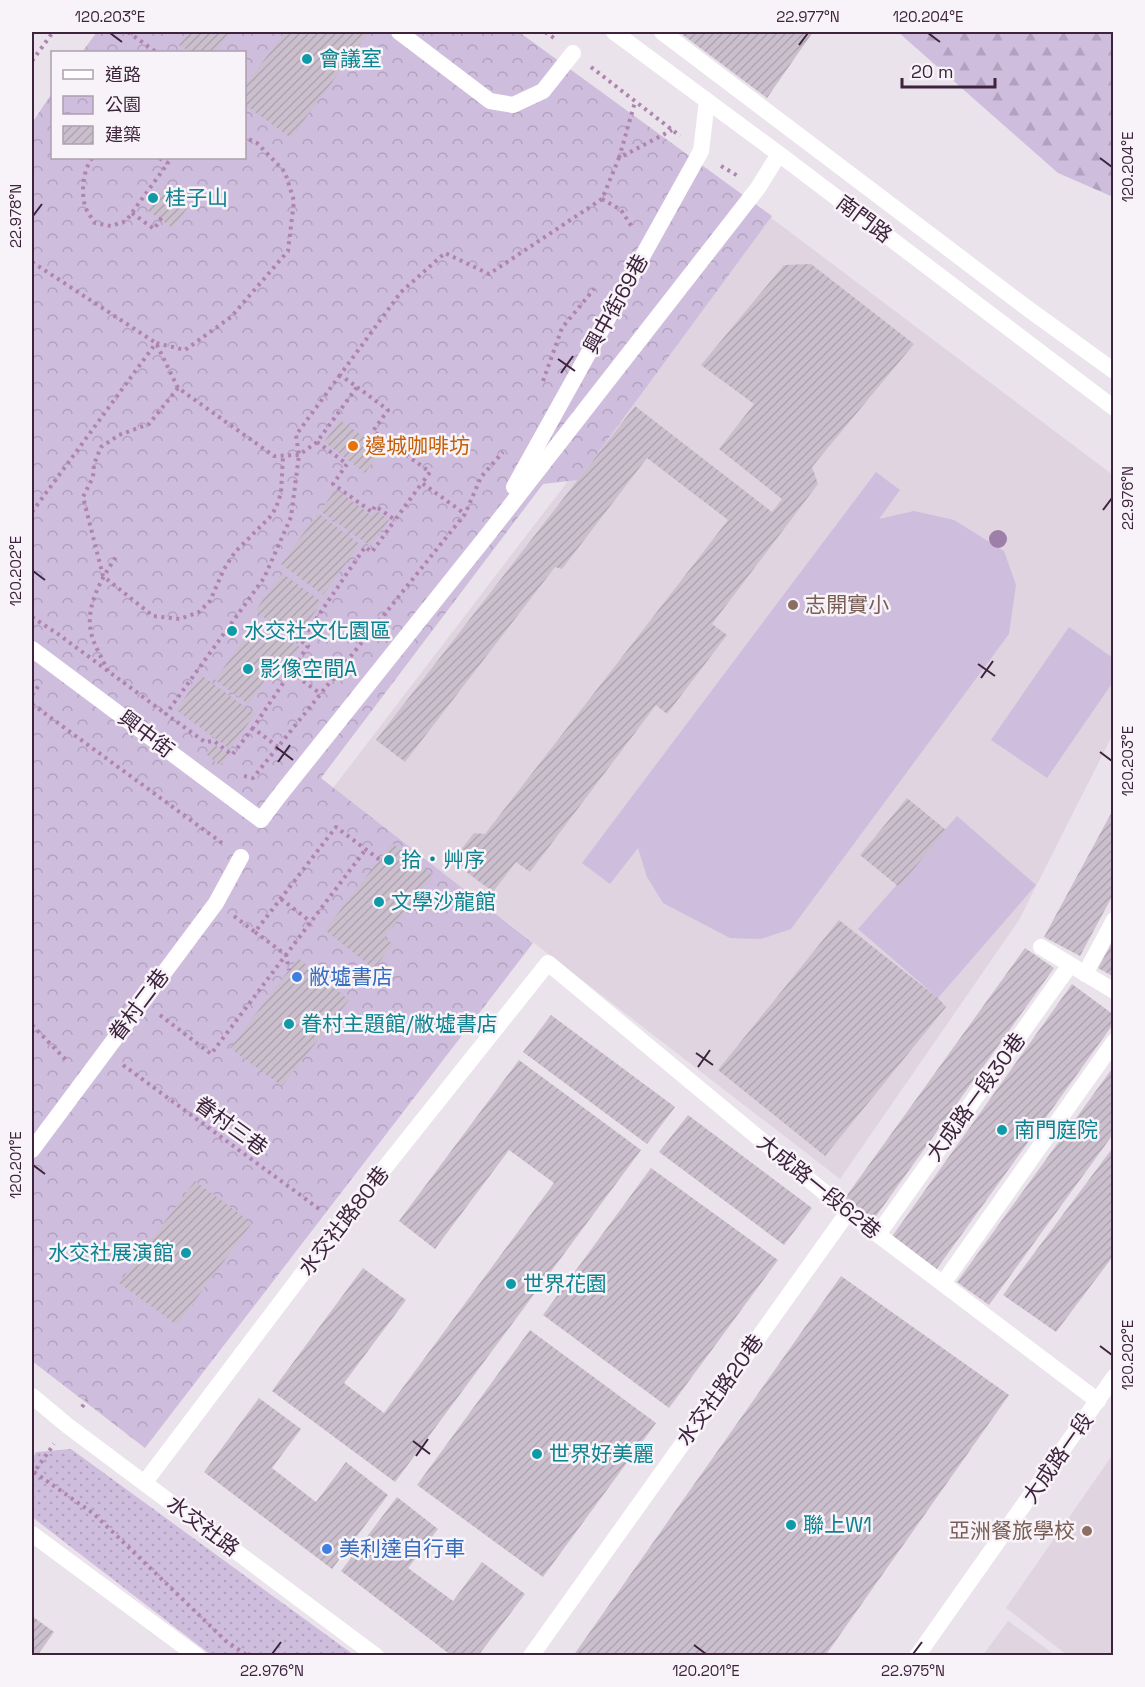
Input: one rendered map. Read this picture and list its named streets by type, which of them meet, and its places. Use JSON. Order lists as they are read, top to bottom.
{
  "streets": {
    "street": [
      "南門路",
      "興中街69巷",
      "興中街",
      "眷村二巷",
      "大成路一段30巷",
      "大成路一段62巷",
      "水交社路80巷",
      "水交社路20巷",
      "大成路一段",
      "水交社路"
    ],
    "path": ["眷村三巷"]
  },
  "crossings": [
    ["南門路", "興中街69巷"],
    ["興中街69巷", "興中街"],
    ["眷村二巷", "眷村三巷"],
    ["眷村三巷", "水交社路80巷"],
    ["大成路一段62巷", "水交社路80巷"],
    ["大成路一段62巷", "水交社路20巷"],
    ["大成路一段62巷", "大成路一段"],
    ["水交社路80巷", "水交社路"]
  ],
  "places": [
    "會議室",
    "桂子山",
    "邊城咖啡坊",
    "志開實小",
    "水交社文化園區",
    "影像空間A",
    "拾・艸序",
    "文學沙龍館",
    "敝墟書店",
    "眷村主題館/敝墟書店",
    "南門庭院",
    "水交社展演館",
    "世界花園",
    "世界好美麗",
    "聯上W1",
    "亞洲餐旅學校",
    "美利達自行車"
  ],
  "legend": ["道路", "公園", "建築"],
  "scale_bar": "20 m",
  "coordinates": [
    "120.203°E",
    "22.977°N",
    "120.204°E",
    "22.978°N",
    "22.976°N",
    "120.202°E",
    "120.201°E",
    "22.975°N"
  ]
}
